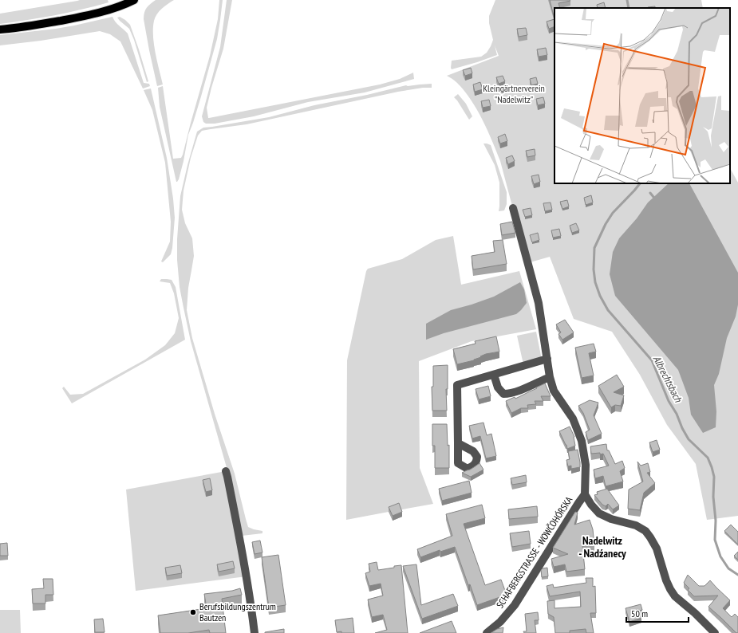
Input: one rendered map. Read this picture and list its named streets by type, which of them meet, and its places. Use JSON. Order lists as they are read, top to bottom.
{
  "streets": {
    "street": ["SCHAFBERGSTRASSE - WOWČOHÓRSKA"]
  },
  "districts": ["Nadelwitz - Nadźanecy"],
  "water": ["Albrechtsbach"],
  "parks": ["Kleingärtnerverein \"Nadelwitz\""],
  "places": ["Berufsbildungszentrum Bautzen"],
  "scale_bar": "50 m"
}
